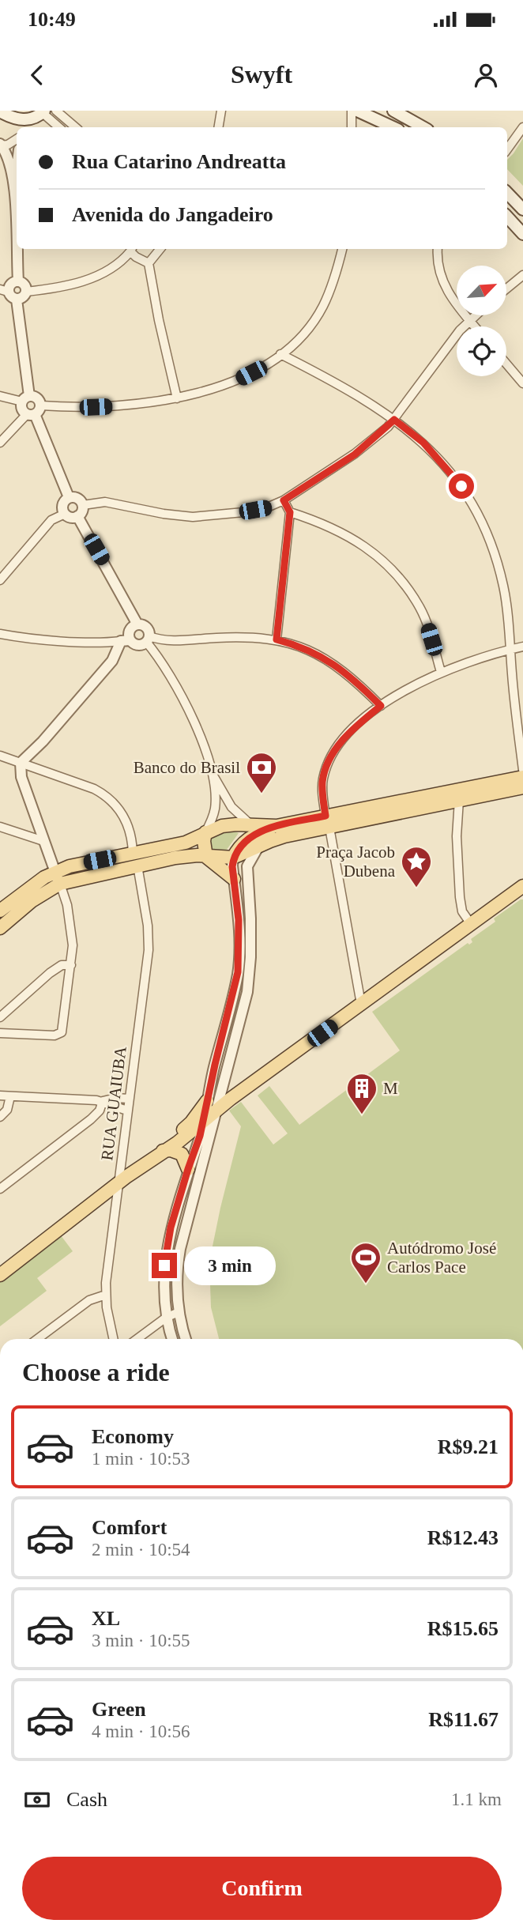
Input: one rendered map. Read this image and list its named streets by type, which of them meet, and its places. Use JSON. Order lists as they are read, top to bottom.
{
  "streets": {
    "street": ["RUA GUAIUBA"]
  },
  "places": {
    "bank": ["Banco do Brasil"],
    "place": ["Praça Jacob Dubena"],
    "building": ["M"],
    "sports": ["Autódromo José Carlos Pace"]
  },
  "north": "top right",
  "page": {
    "status": "10:49",
    "header": "Swyft",
    "banner": ["Rua Catarino Andreatta", "Avenida do Jangadeiro"],
    "bubble": "3 min",
    "heading": "Choose a ride",
    "list": [
      {
        "name": "Economy",
        "note": "1 min · 10:53",
        "value": "R$9.21"
      },
      {
        "name": "Comfort",
        "note": "2 min · 10:54",
        "value": "R$12.43"
      },
      {
        "name": "XL",
        "note": "3 min · 10:55",
        "value": "R$15.65"
      },
      {
        "name": "Green",
        "note": "4 min · 10:56",
        "value": "R$11.67"
      }
    ],
    "pay": ["Cash", "1.1 km"],
    "buttons": "Confirm"
  }
}
